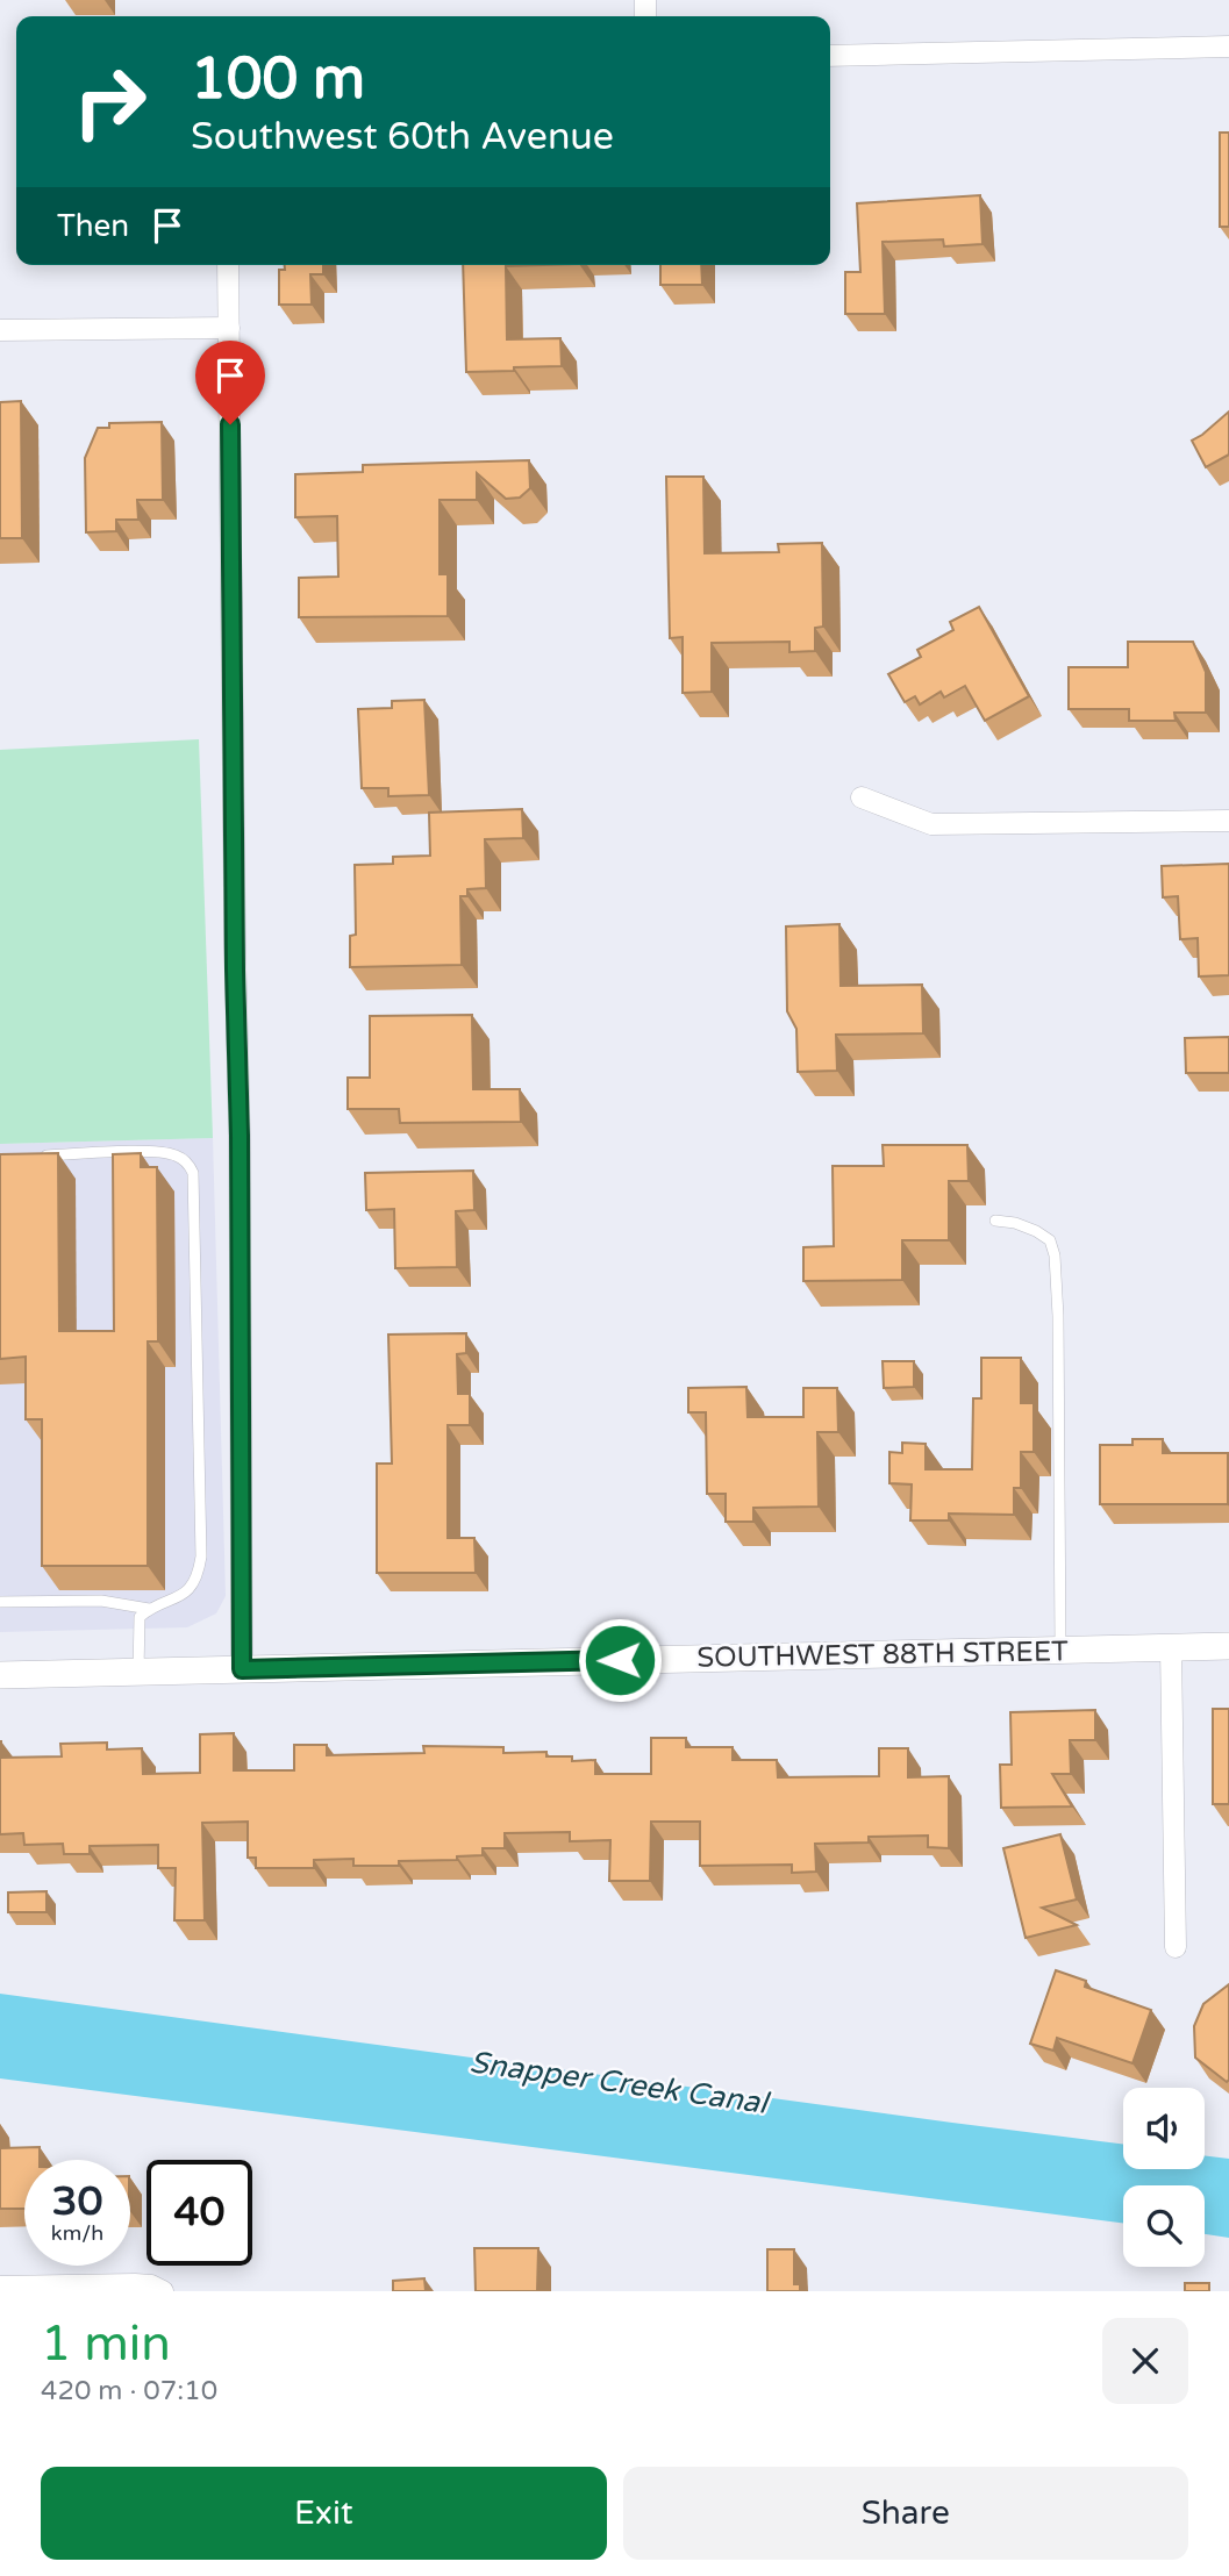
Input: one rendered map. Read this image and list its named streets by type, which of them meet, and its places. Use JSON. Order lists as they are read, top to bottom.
{
  "streets": {
    "street": ["SOUTHWEST 88TH STREET"]
  },
  "water": ["Snapper Creek Canal"],
  "page": {
    "turn": ["100 m", "Southwest 60th Avenue"],
    "then": "Then",
    "speed": "30 km/h",
    "limit": "40",
    "heading": ["1 min", "420 m · 07:10"],
    "buttons": ["Exit", "Share"]
  }
}
